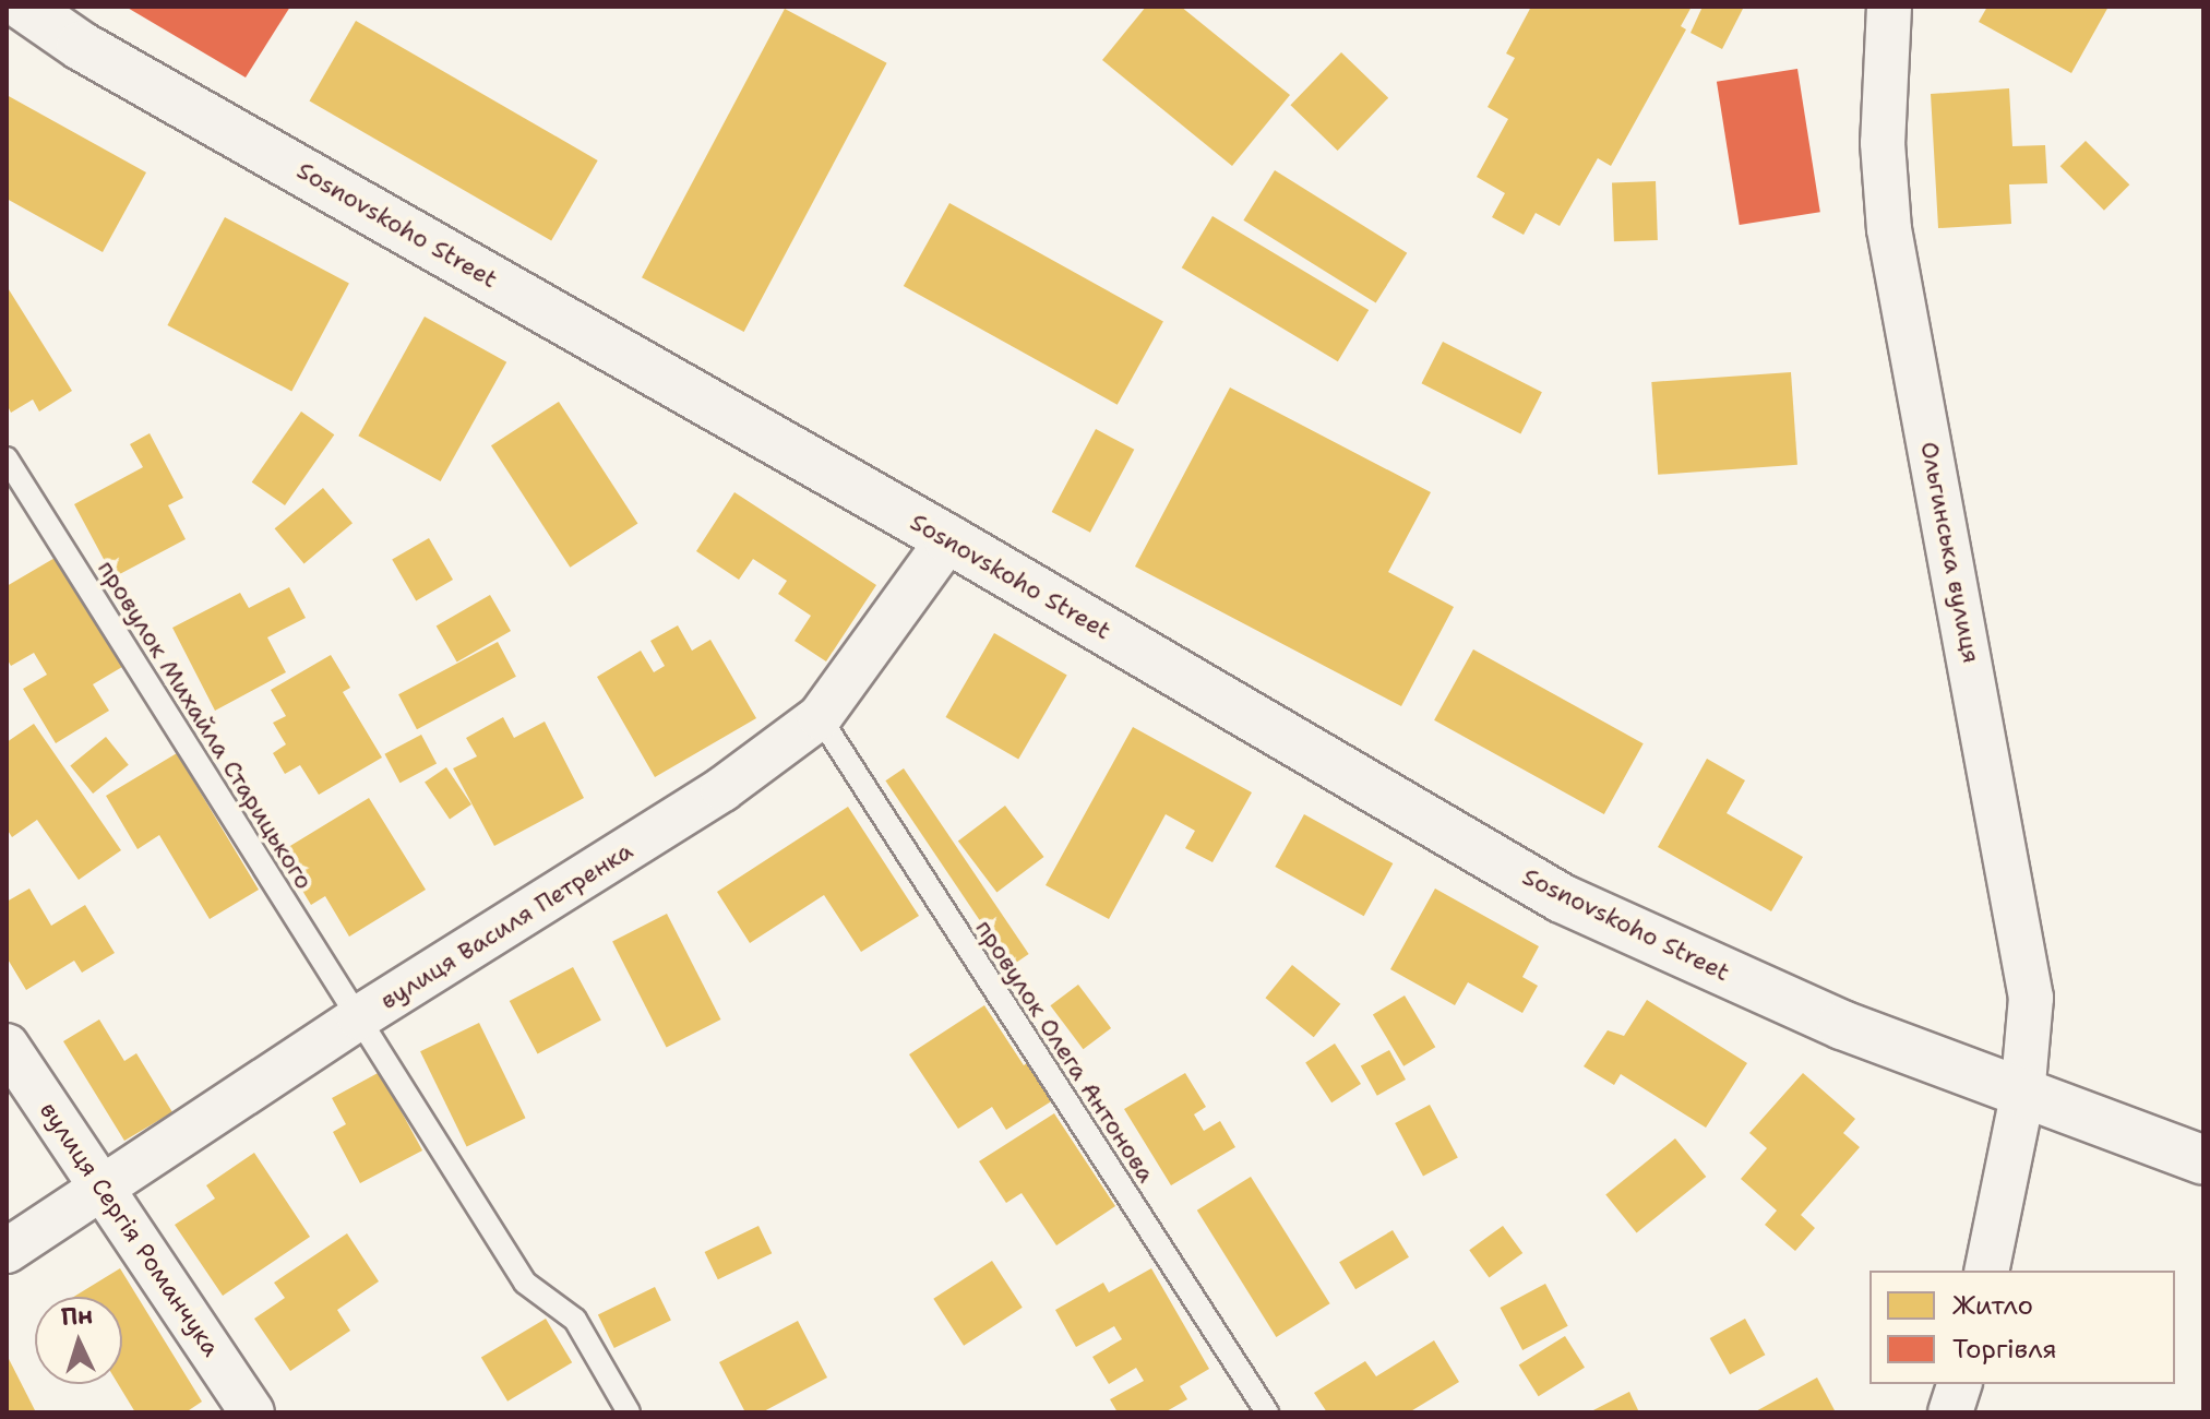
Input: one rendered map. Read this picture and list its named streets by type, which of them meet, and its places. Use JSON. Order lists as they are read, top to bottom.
{
  "streets": {
    "street": [
      "Sosnovskoho Street",
      "Ольгинська вулиця",
      "вулиця Василя Петренка",
      "вулиця Сергія Романчука"
    ],
    "lane": ["провулок Михайла Старицького", "провулок Олега Антонова"]
  },
  "crossings": [
    ["Sosnovskoho Street", "Ольгинська вулиця"],
    ["Sosnovskoho Street", "вулиця Василя Петренка"],
    ["провулок Михайла Старицького", "вулиця Василя Петренка"],
    ["вулиця Василя Петренка", "провулок Олега Антонова"],
    ["вулиця Василя Петренка", "вулиця Сергія Романчука"]
  ],
  "legend": ["Житло", "Торгівля"],
  "north": "top"
}
